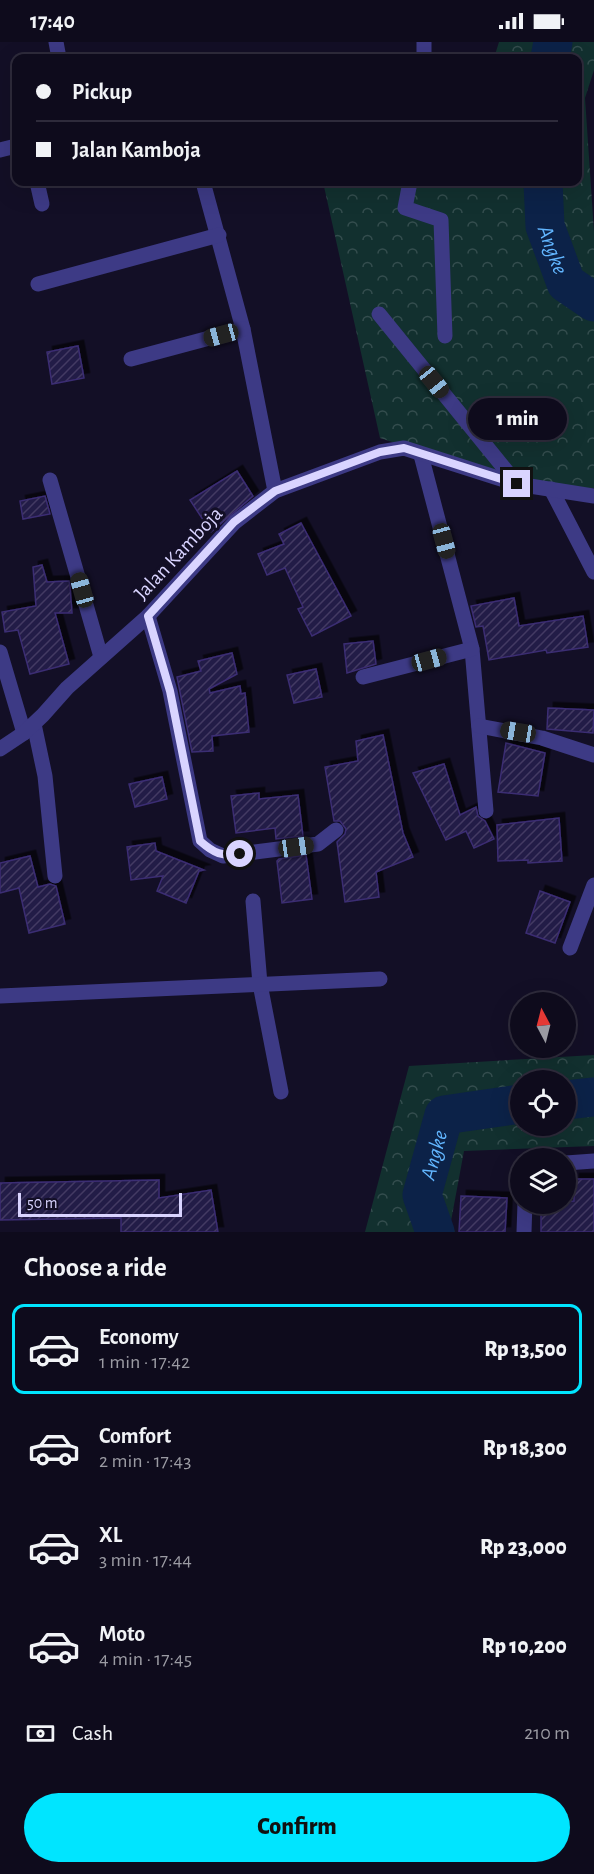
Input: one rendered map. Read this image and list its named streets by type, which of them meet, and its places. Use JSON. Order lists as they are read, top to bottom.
{
  "streets": {
    "street": ["Jalan Kamboja"]
  },
  "water": ["Angke"],
  "scale_bar": "50 m",
  "north": "top",
  "page": {
    "status": "17:40",
    "banner": ["Pickup", "Jalan Kamboja"],
    "bubble": "1 min",
    "scale": "50 m",
    "heading": "Choose a ride",
    "list": [
      {
        "name": "Economy",
        "note": "1 min · 17:42",
        "value": "Rp 13,500"
      },
      {
        "name": "Comfort",
        "note": "2 min · 17:43",
        "value": "Rp 18,300"
      },
      {
        "name": "XL",
        "note": "3 min · 17:44",
        "value": "Rp 23,000"
      },
      {
        "name": "Moto",
        "note": "4 min · 17:45",
        "value": "Rp 10,200"
      }
    ],
    "pay": ["Cash", "210 m"],
    "buttons": "Confirm"
  }
}
